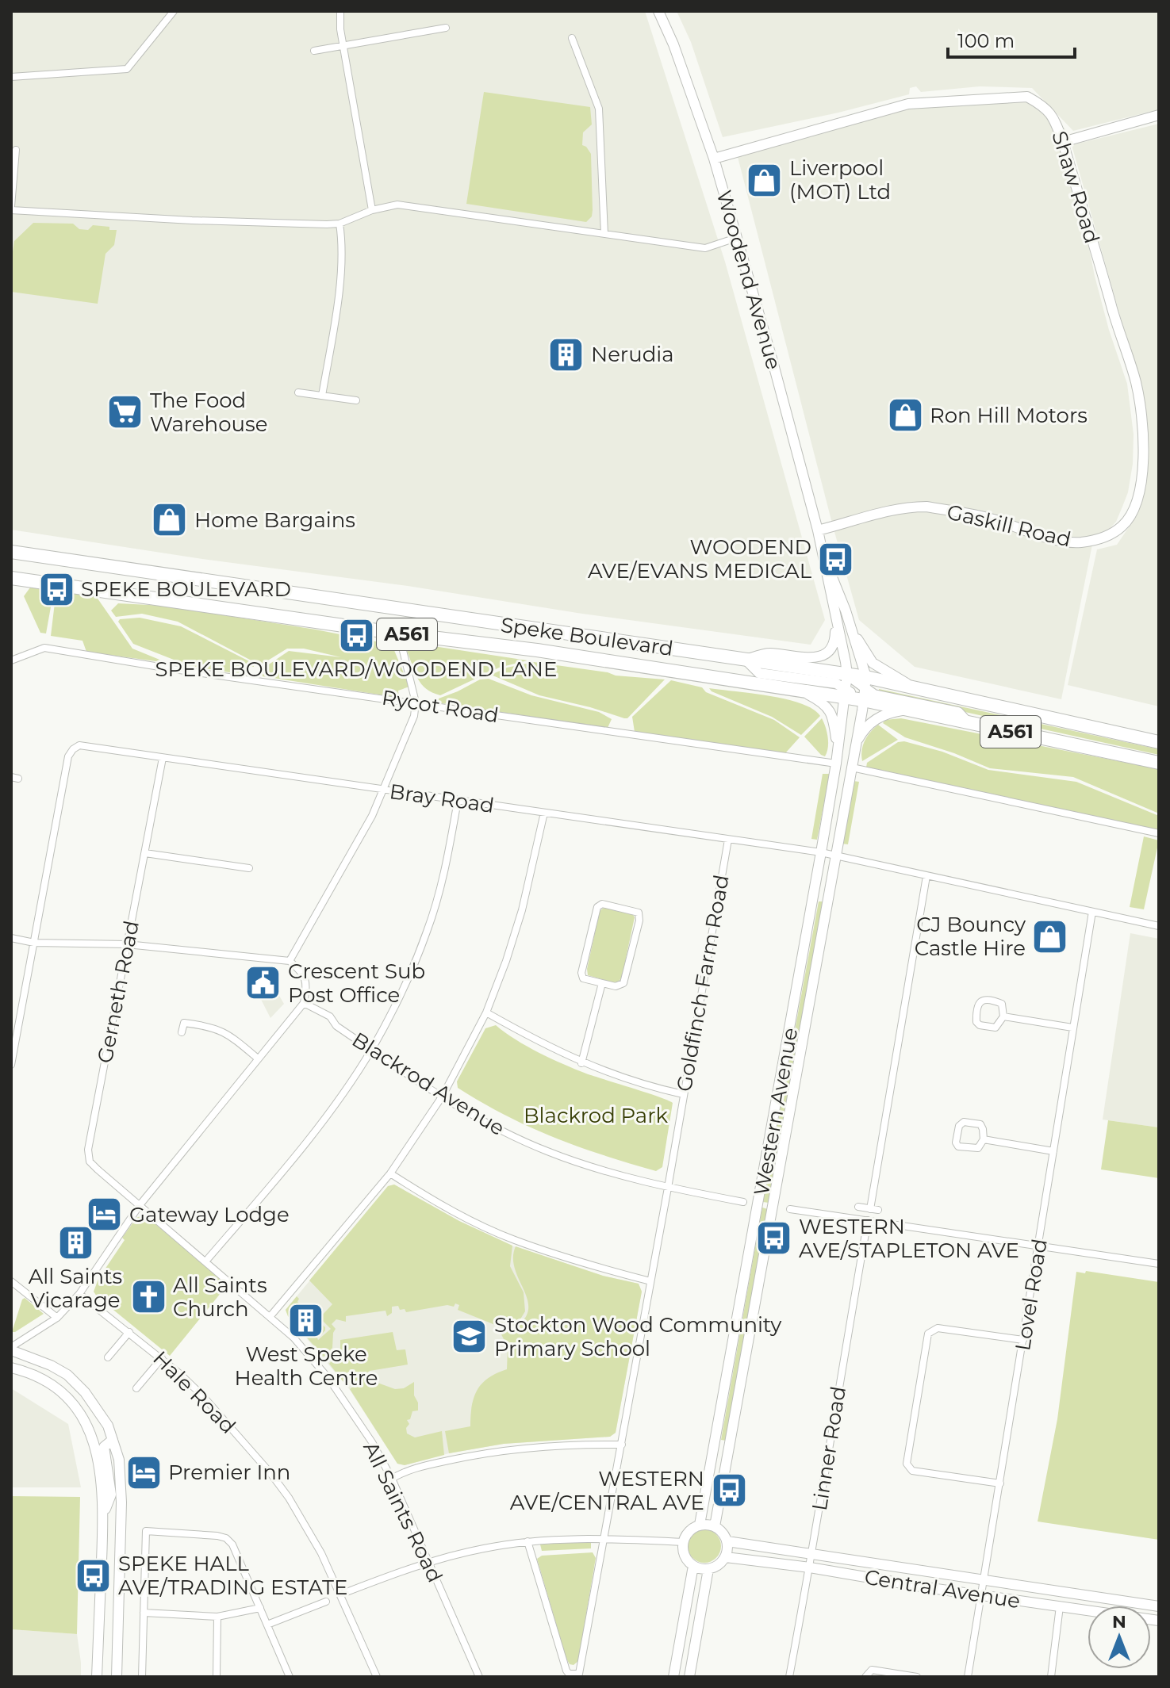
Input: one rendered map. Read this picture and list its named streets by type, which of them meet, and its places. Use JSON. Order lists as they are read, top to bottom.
{
  "streets": {
    "highway": ["A561", "Speke Boulevard"],
    "street": [
      "Shaw Road",
      "Woodend Avenue",
      "Gaskill Road",
      "Rycot Road",
      "Bray Road",
      "Goldfinch Farm Road",
      "Gerneth Road",
      "Blackrod Avenue",
      "Western Avenue",
      "Lovel Road",
      "Hale Road",
      "Linner Road",
      "All Saints Road",
      "Central Avenue"
    ]
  },
  "crossings": [
    ["Shaw Road", "Woodend Avenue"],
    ["Shaw Road", "Gaskill Road"],
    ["Woodend Avenue", "Gaskill Road"],
    ["Woodend Avenue", "A561"],
    ["Woodend Avenue", "Speke Boulevard"],
    ["Woodend Avenue", "Western Avenue"],
    ["A561", "Speke Boulevard"],
    ["A561", "Western Avenue"],
    ["Speke Boulevard", "Western Avenue"],
    ["Rycot Road", "Western Avenue"],
    ["Bray Road", "Goldfinch Farm Road"],
    ["Bray Road", "Gerneth Road"],
    ["Bray Road", "Western Avenue"],
    ["Bray Road", "Lovel Road"],
    ["Goldfinch Farm Road", "Blackrod Avenue"],
    ["Gerneth Road", "All Saints Road"],
    ["Western Avenue", "Central Avenue"],
    ["Lovel Road", "Central Avenue"],
    ["Linner Road", "Central Avenue"]
  ],
  "parks": ["Blackrod Park"],
  "places": {
    "shop": [
      "Liverpool (MOT) Ltd",
      "Ron Hill Motors",
      "Home Bargains",
      "CJ Bouncy Castle Hire"
    ],
    "building": ["Nerudia", "All Saints Vicarage", "West Speke Health Centre"],
    "supermarket": ["The Food Warehouse"],
    "bus stop": [
      "WOODEND AVE/EVANS MEDICAL",
      "SPEKE BOULEVARD",
      "SPEKE BOULEVARD/WOODEND LANE",
      "WESTERN AVE/STAPLETON AVE",
      "WESTERN AVE/CENTRAL AVE",
      "SPEKE HALL AVE/TRADING ESTATE"
    ],
    "public building": ["Crescent Sub Post Office"],
    "hotel": ["Gateway Lodge", "Premier Inn"],
    "church": ["All Saints Church"],
    "school or university": ["Stockton Wood Community Primary School"]
  },
  "scale_bar": "100 m",
  "north": "top"
}
